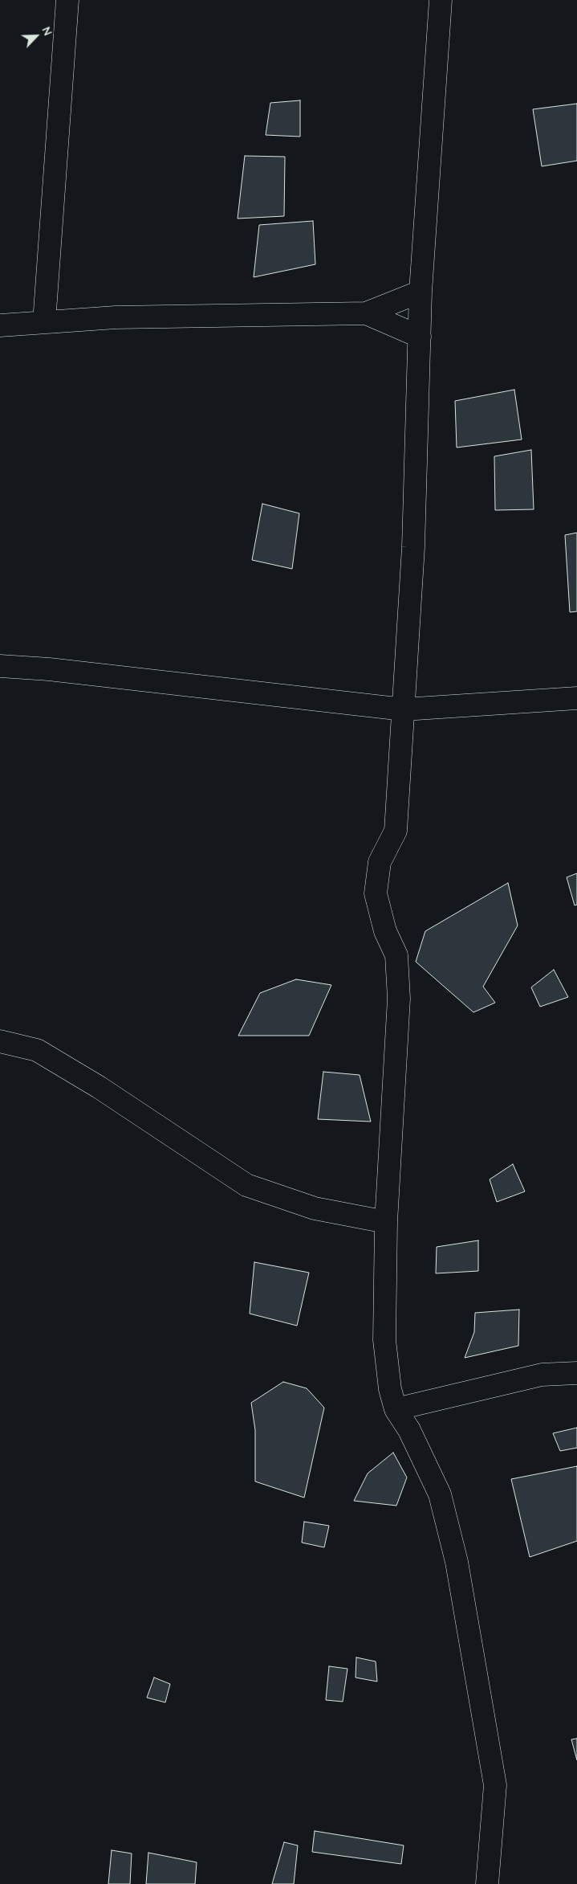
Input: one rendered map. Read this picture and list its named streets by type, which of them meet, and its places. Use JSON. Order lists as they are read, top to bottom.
{
  "north": "top right"
}
